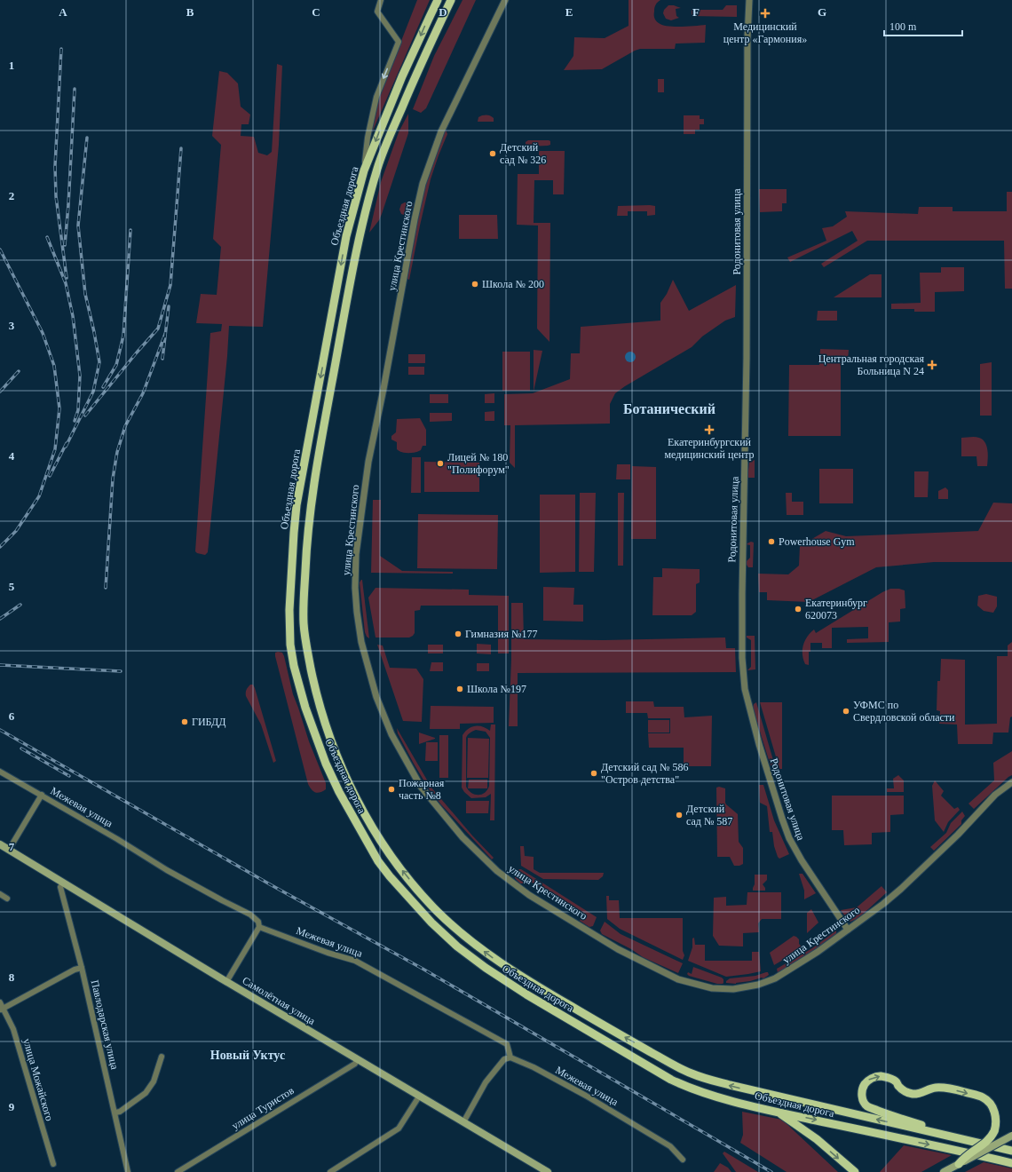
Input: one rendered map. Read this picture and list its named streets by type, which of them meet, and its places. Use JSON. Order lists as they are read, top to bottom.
{
  "streets": {
    "main road": ["Объездная дорога", "Самолётная улица"],
    "street": [
      "Родонитовая улица",
      "улица Крестинского",
      "Межевая улица",
      "Павлодарская улица",
      "улица Можайского",
      "улица Туристов"
    ]
  },
  "crossings": [
    ["Родонитовая улица", "улица Крестинского"],
    ["Самолётная улица", "Павлодарская улица"],
    ["Самолётная улица", "улица Туристов"]
  ],
  "districts": ["Ботанический", "Новый Уктус"],
  "places": {
    "health": ["Медицинский центр «Гармония»", "Центральная городская Больница N 24", "Екатеринбургский медицинский центр"],
    "other": [
      "Детский сад № 326",
      "Школа № 200",
      "Лицей № 180 \"Полифорум\"",
      "Powerhouse Gym",
      "Екатеринбург 620073",
      "Гимназия №177",
      "Школа №197",
      "УФМС по Свердловской области",
      "ГИБДД",
      "Детский сад № 586 \"Остров детства\"",
      "Пожарная часть №8",
      "Детский сад № 587"
    ]
  },
  "scale_bar": "100 m",
  "grid": {
    "columns": [
      "A",
      "B",
      "C",
      "D",
      "E",
      "F",
      "G"
    ],
    "rows": [
      "1",
      "2",
      "3",
      "4",
      "5",
      "6",
      "7",
      "8",
      "9"
    ]
  }
}
